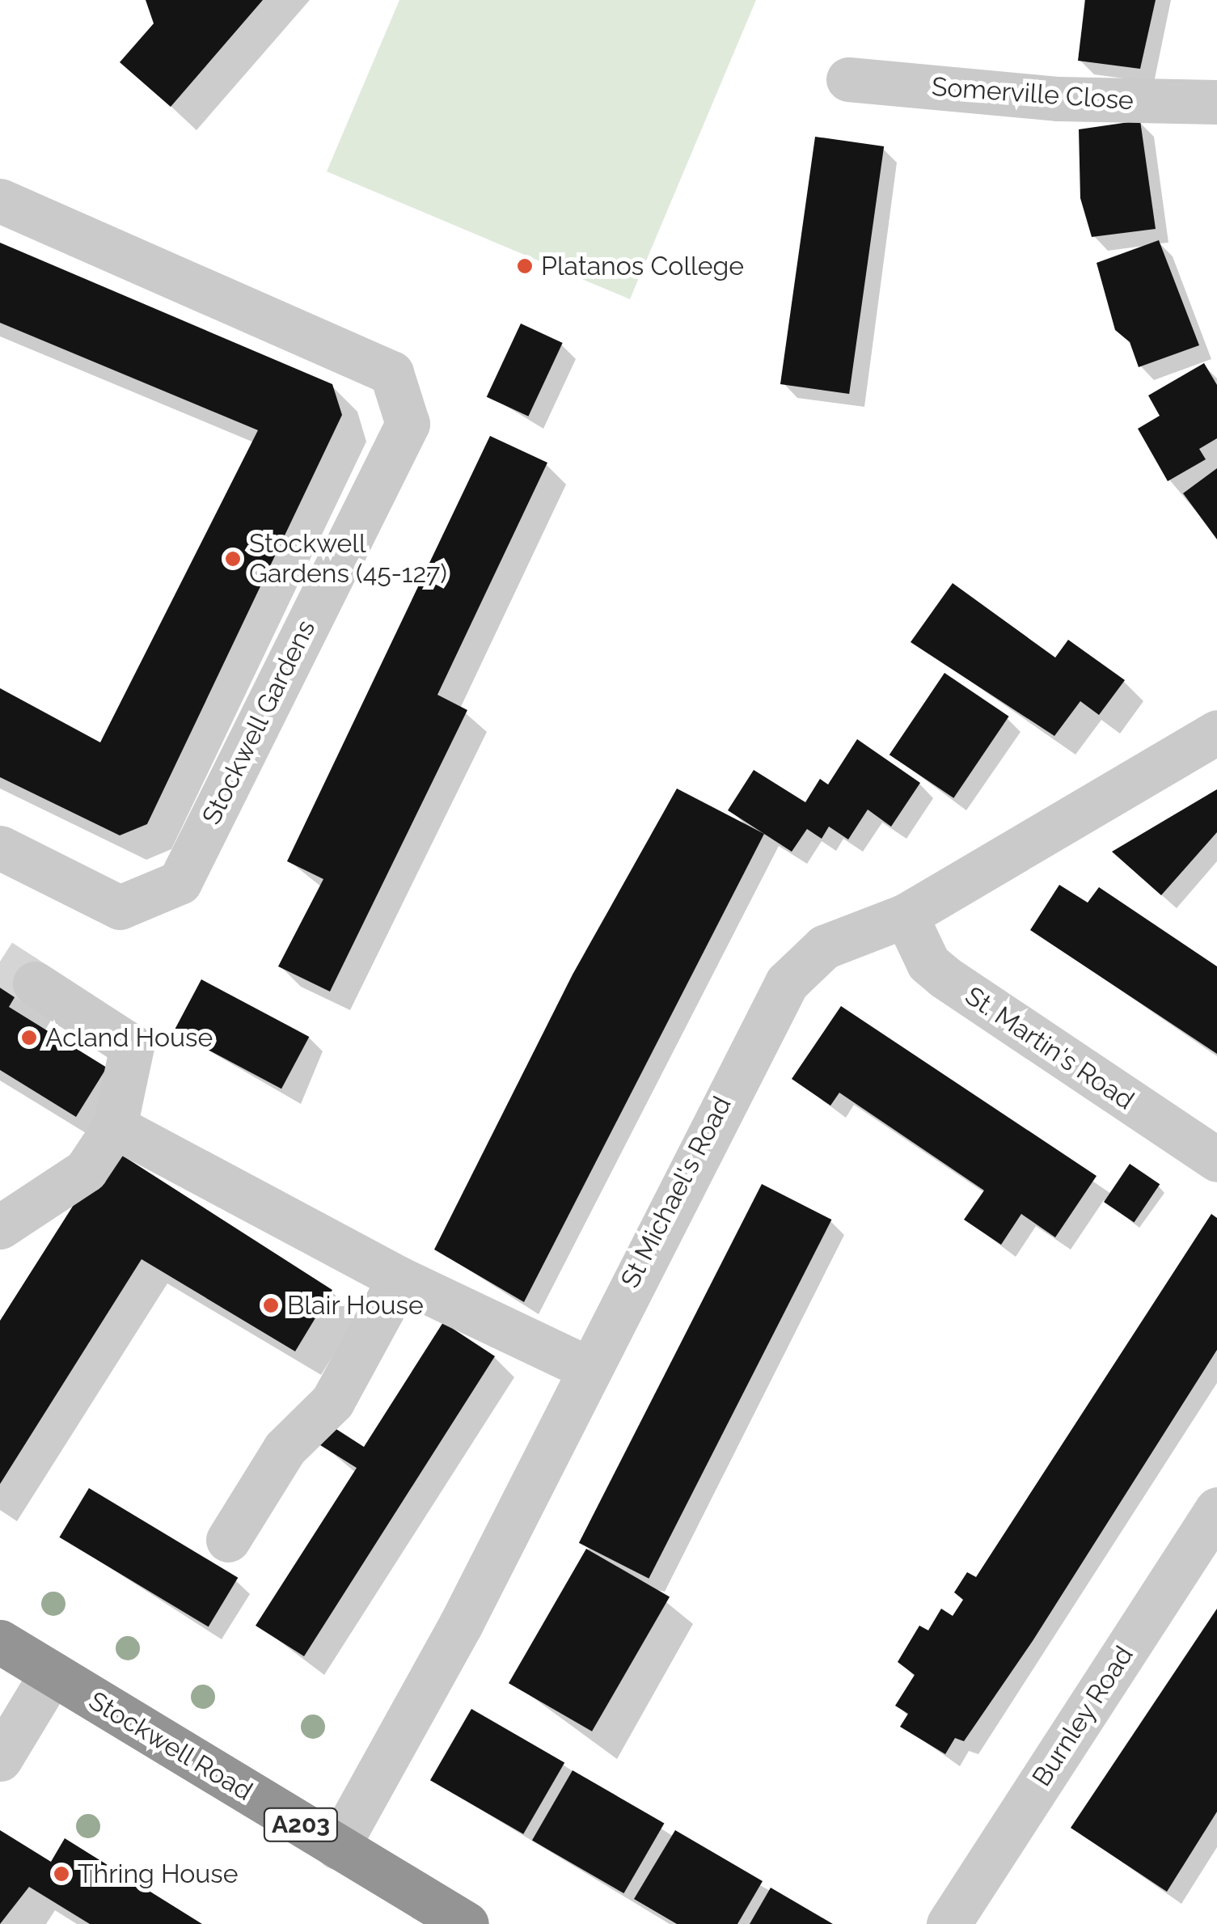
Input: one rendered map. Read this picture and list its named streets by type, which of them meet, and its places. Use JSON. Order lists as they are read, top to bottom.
{
  "streets": {
    "highway": ["Stockwell Road", "A203"],
    "street": [
      "Somerville Close",
      "Stockwell Gardens",
      "St. Martin's Road",
      "St Michael's Road",
      "Burnley Road"
    ]
  },
  "crossings": [
    ["St. Martin's Road", "St Michael's Road"],
    ["St Michael's Road", "Stockwell Road"]
  ],
  "places": [
    "Platanos College",
    "Stockwell Gardens (45-127)",
    "Acland House",
    "Blair House",
    "Thring House"
  ]
}
